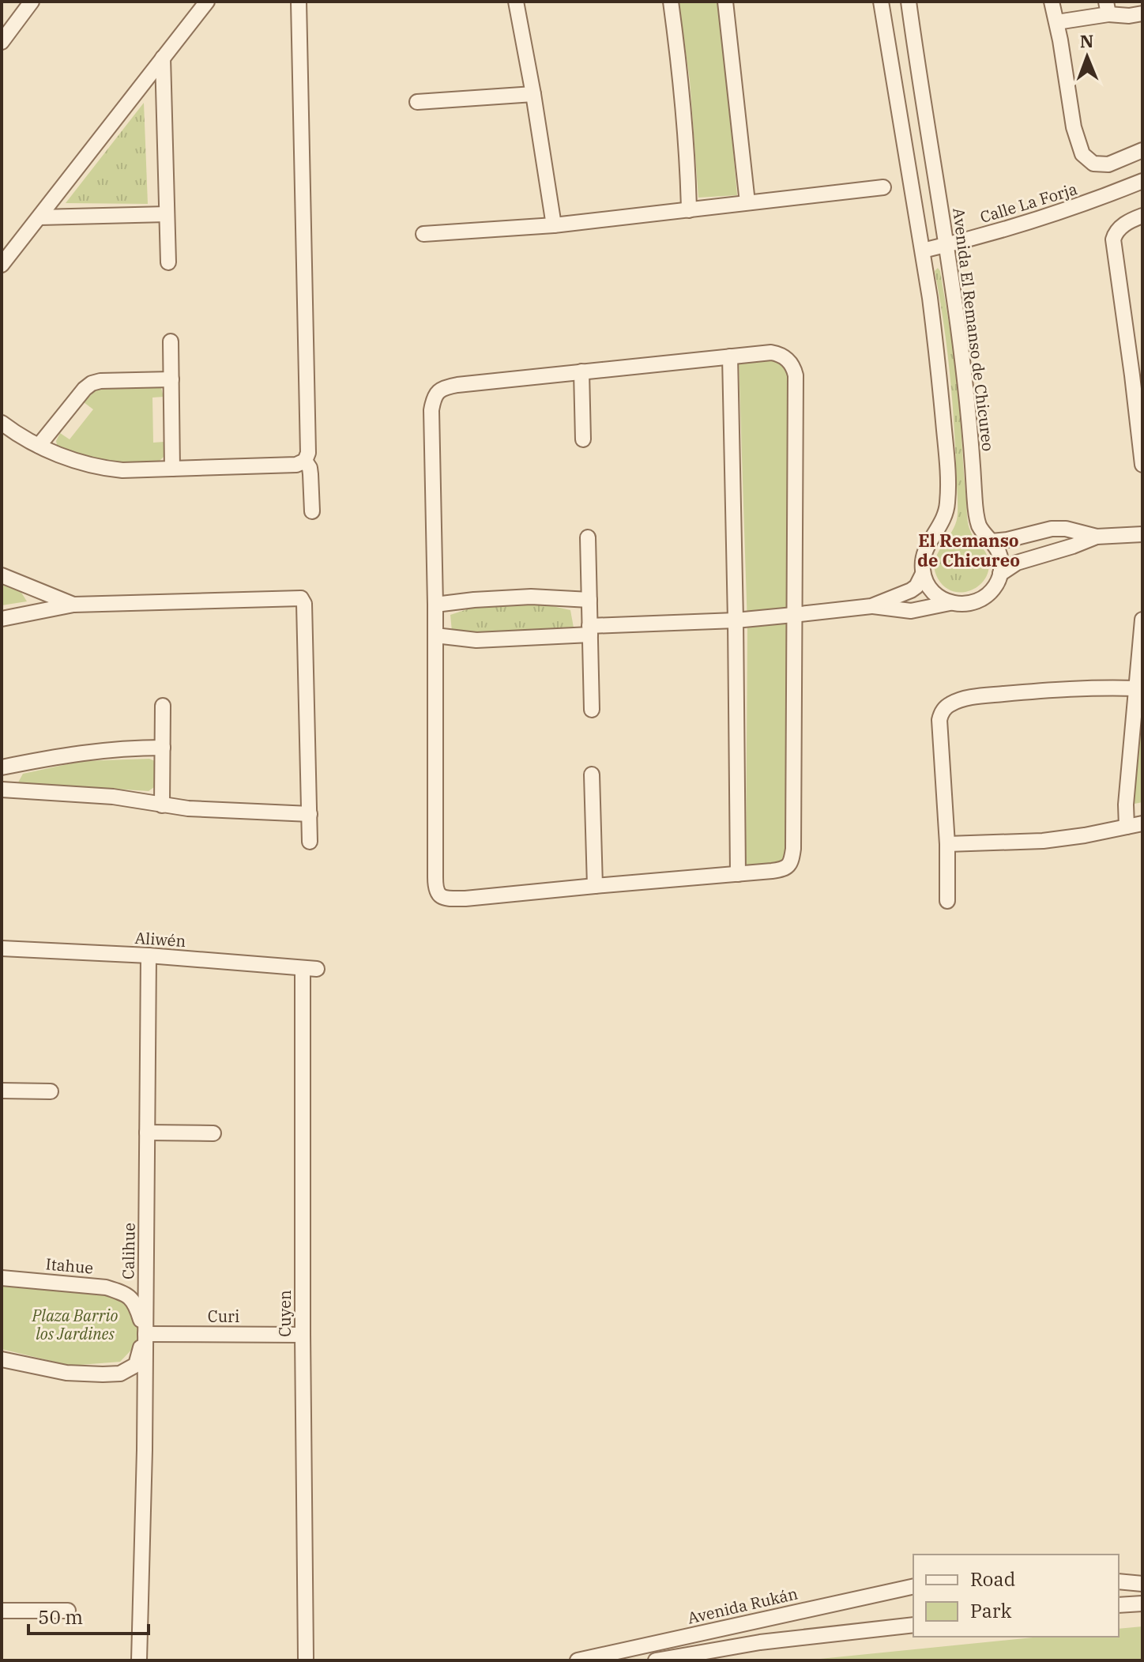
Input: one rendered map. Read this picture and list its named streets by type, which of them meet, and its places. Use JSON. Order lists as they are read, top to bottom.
{
  "streets": {
    "street": [
      "Calle La Forja",
      "Avenida El Remanso de Chicureo",
      "Aliwén",
      "Calihue",
      "Itahue",
      "Cuyen",
      "Curi",
      "Avenida Rukán"
    ]
  },
  "crossings": [
    ["Calle La Forja", "Avenida El Remanso de Chicureo"],
    ["Aliwén", "Calihue"],
    ["Aliwén", "Cuyen"],
    ["Calihue", "Itahue"],
    ["Calihue", "Curi"],
    ["Itahue", "Curi"],
    ["Cuyen", "Curi"]
  ],
  "districts": ["El Remanso de Chicureo"],
  "parks": ["Plaza Barrio los Jardines"],
  "legend": ["Road", "Park"],
  "scale_bar": "50 m",
  "north": "top"
}
